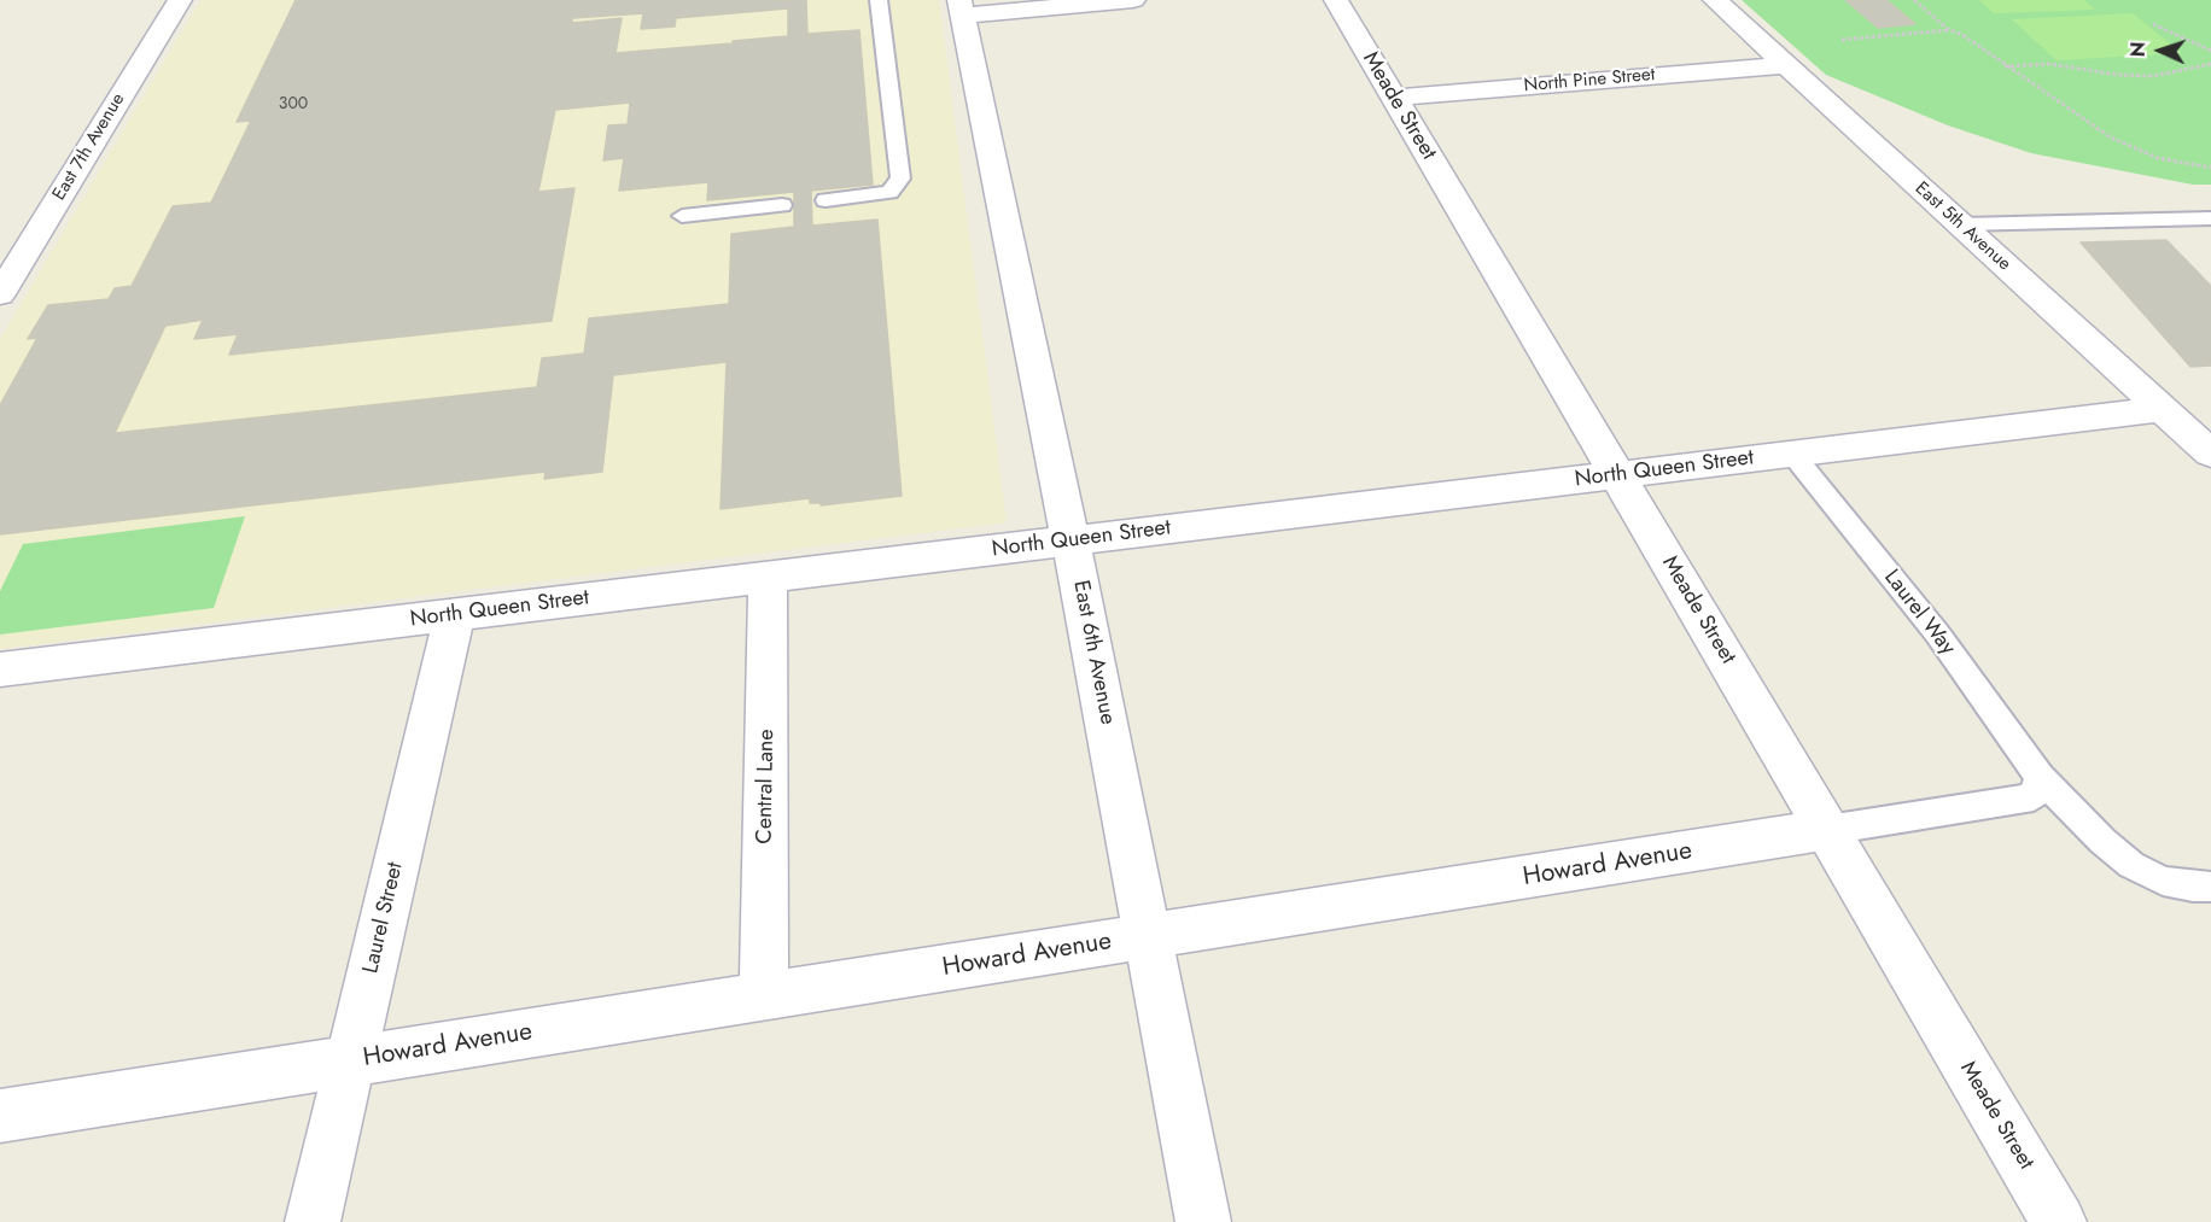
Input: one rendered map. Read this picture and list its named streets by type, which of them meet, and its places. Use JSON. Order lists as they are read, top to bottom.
{
  "streets": {
    "street": [
      "North Pine Street",
      "Meade Street",
      "East 7th Avenue",
      "East 5th Avenue",
      "North Queen Street",
      "East 6th Avenue",
      "Central Lane",
      "Howard Avenue",
      "Laurel Street"
    ],
    "lane": ["Laurel Way"]
  },
  "crossings": [
    ["North Pine Street", "Meade Street"],
    ["North Pine Street", "East 5th Avenue"],
    ["Meade Street", "North Queen Street"],
    ["Meade Street", "Howard Avenue"],
    ["East 5th Avenue", "North Queen Street"],
    ["North Queen Street", "Laurel Way"],
    ["North Queen Street", "East 6th Avenue"],
    ["North Queen Street", "Central Lane"],
    ["North Queen Street", "Laurel Street"],
    ["Laurel Way", "Howard Avenue"],
    ["East 6th Avenue", "Howard Avenue"],
    ["Central Lane", "Howard Avenue"],
    ["Howard Avenue", "Laurel Street"]
  ],
  "house_numbers": ["300"],
  "north": "left"
}
